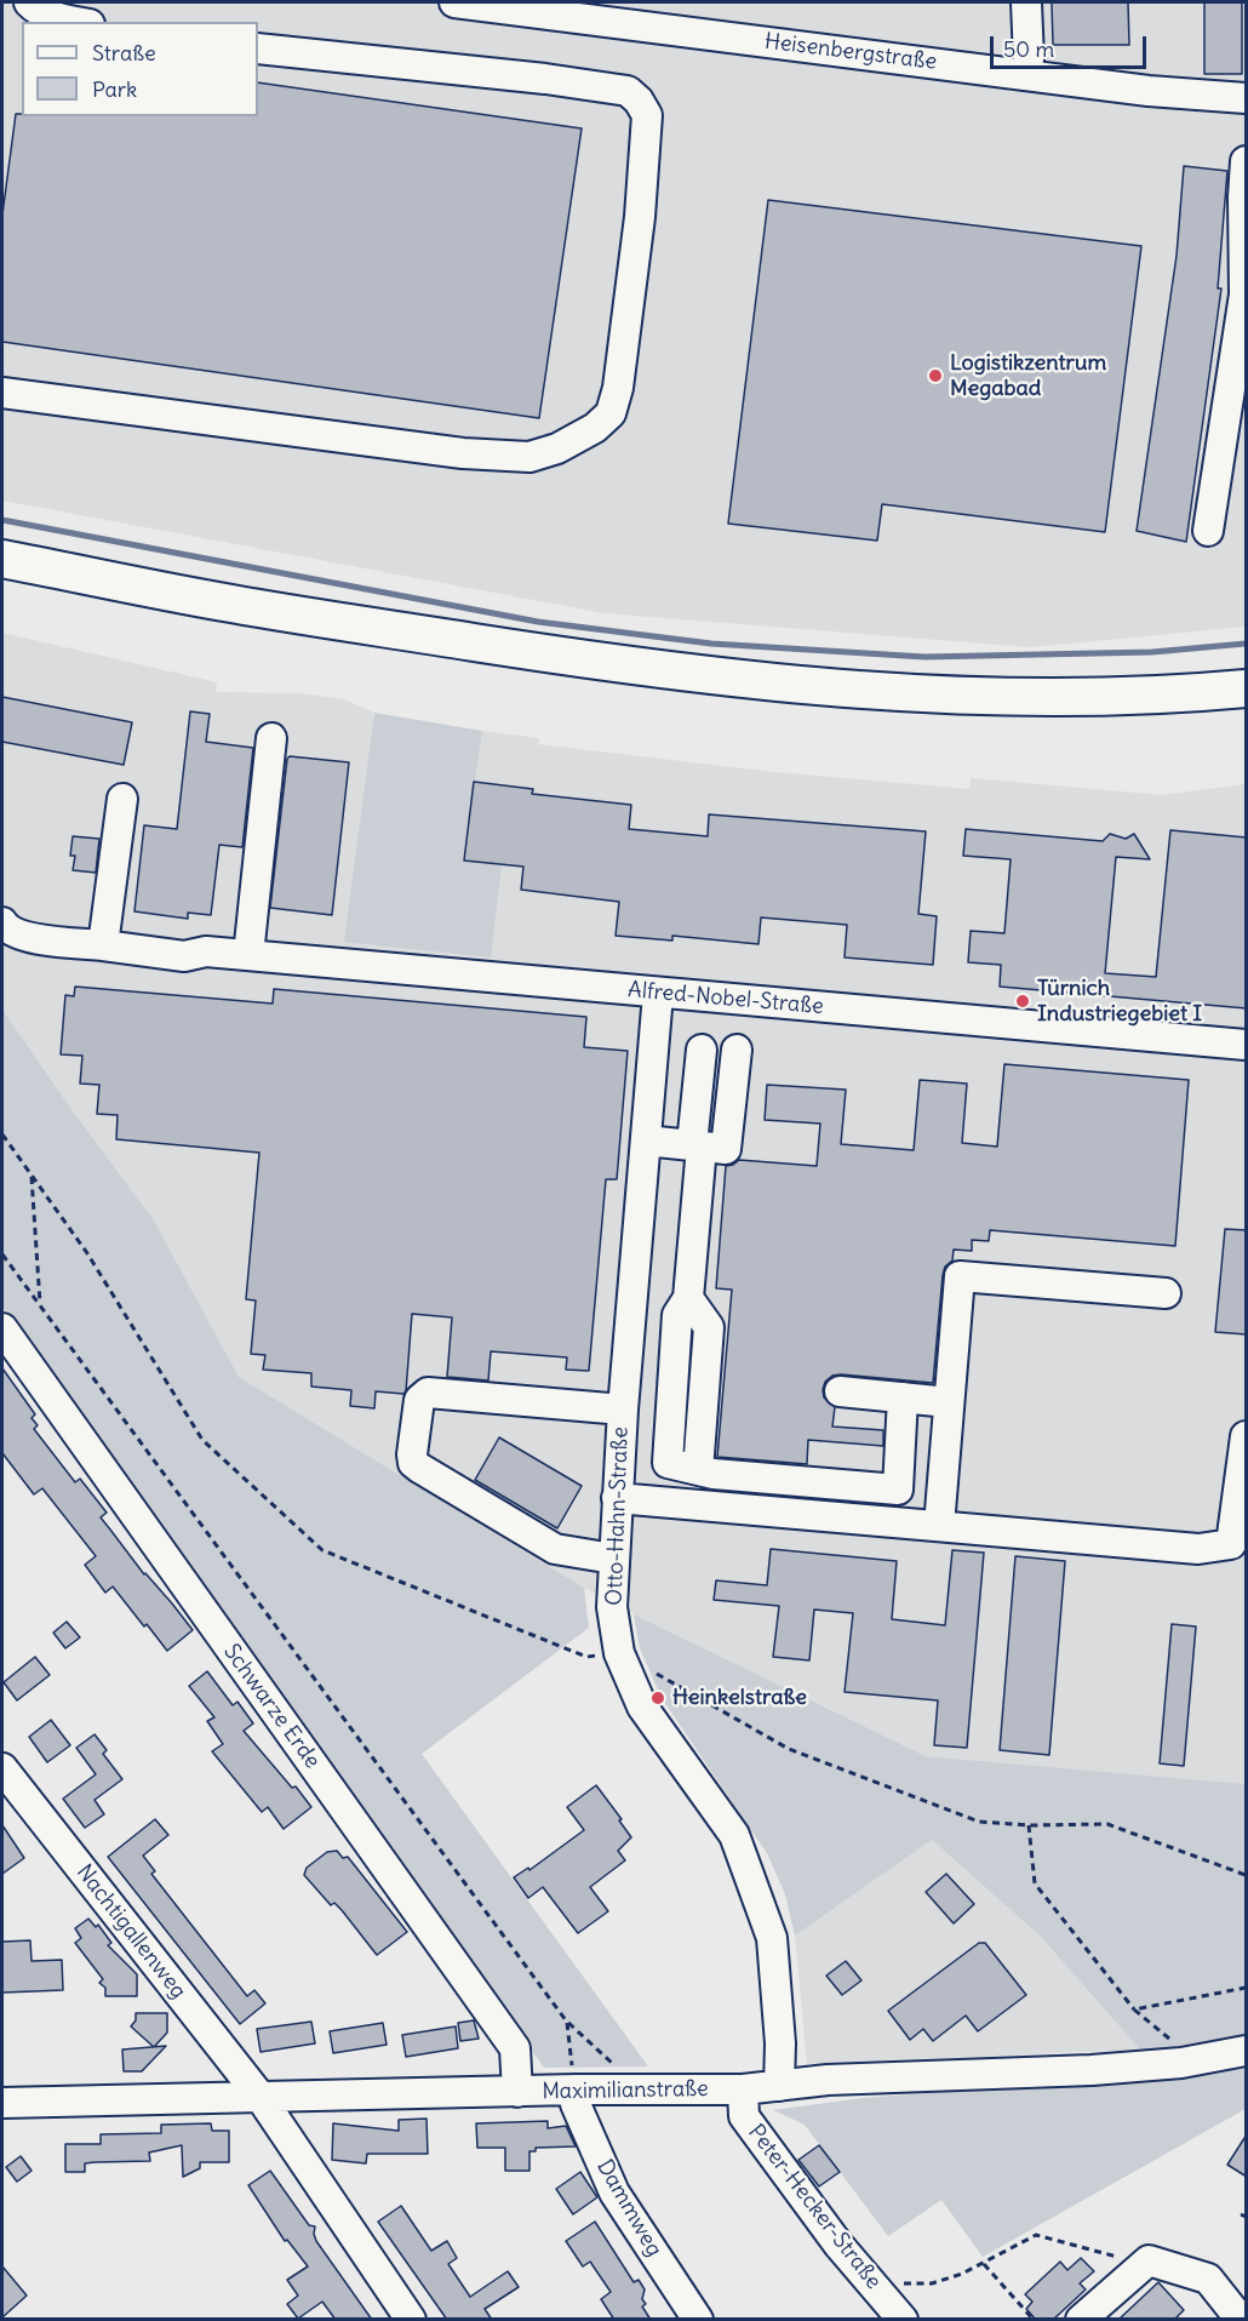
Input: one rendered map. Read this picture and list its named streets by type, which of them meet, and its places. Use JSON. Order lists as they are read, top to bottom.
{
  "streets": {
    "street": [
      "Heisenbergstraße",
      "Alfred-Nobel-Straße",
      "Otto-Hahn-Straße",
      "Schwarze Erde",
      "Nachtigallenweg",
      "Maximilianstraße",
      "Peter-Hecker-Straße",
      "Dammweg"
    ]
  },
  "crossings": [
    ["Alfred-Nobel-Straße", "Otto-Hahn-Straße"],
    ["Otto-Hahn-Straße", "Maximilianstraße"],
    ["Schwarze Erde", "Maximilianstraße"],
    ["Nachtigallenweg", "Maximilianstraße"],
    ["Maximilianstraße", "Peter-Hecker-Straße"],
    ["Maximilianstraße", "Dammweg"]
  ],
  "places": ["Logistikzentrum Megabad", "Türnich Industriegebiet I", "Heinkelstraße"],
  "legend": ["Straße", "Park"],
  "scale_bar": "50 m"
}
